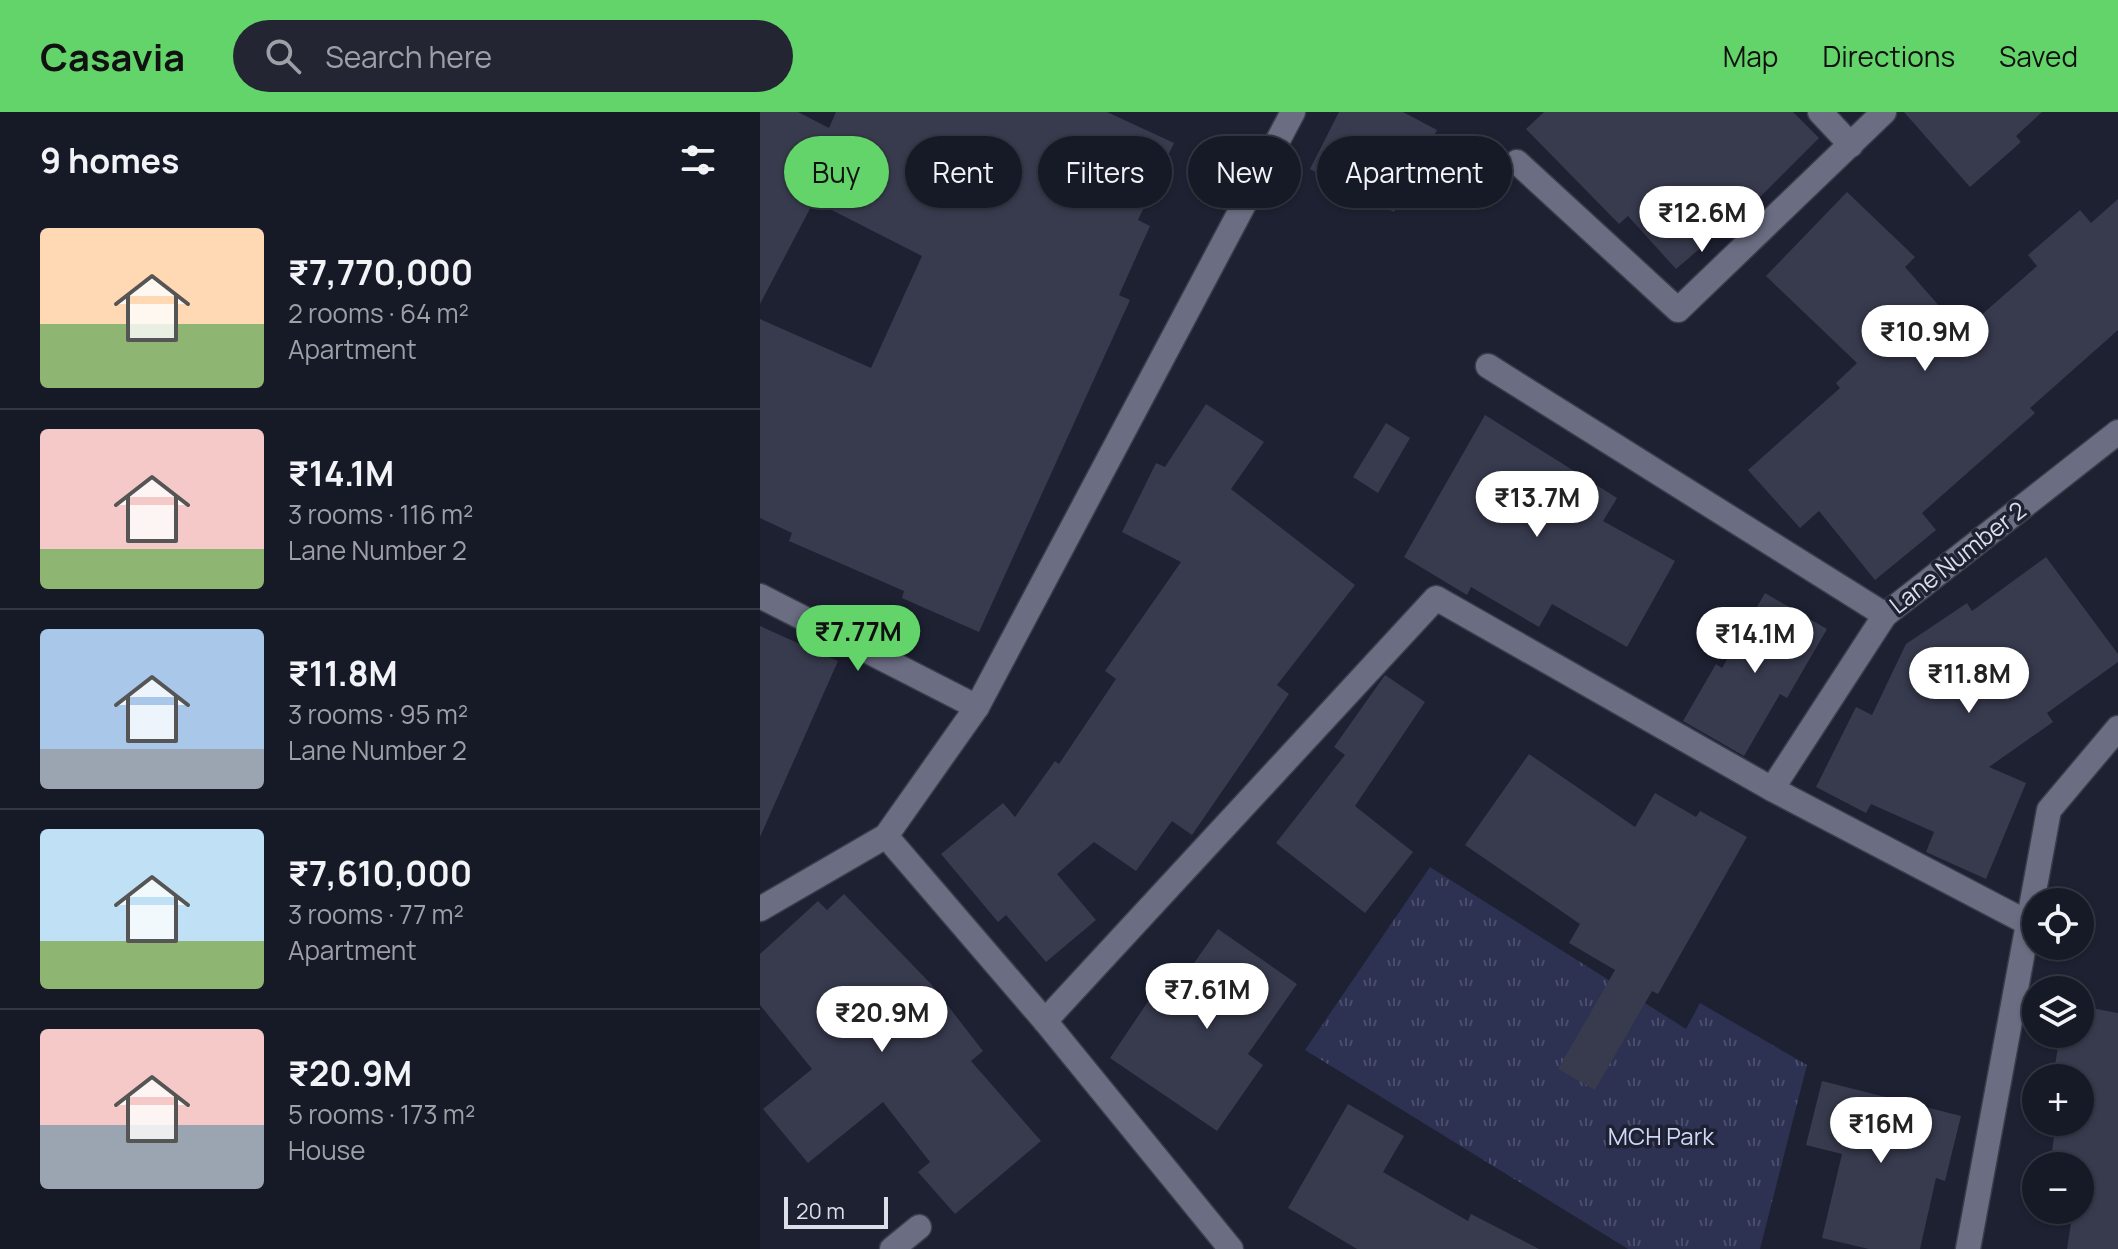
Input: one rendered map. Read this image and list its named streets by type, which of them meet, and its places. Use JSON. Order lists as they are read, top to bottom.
{
  "streets": {
    "street": ["Lane Number 2"]
  },
  "parks": ["MCH Park"],
  "scale_bar": "20 m",
  "page": {
    "header": "Casavia",
    "search": "Search here",
    "nav": ["Map", "Directions", "Saved"],
    "heading": "9 homes",
    "chip": [
      "Buy",
      "Rent",
      "Filters",
      "New",
      "Apartment"
    ],
    "price": [
      "₹12.6M",
      "₹10.9M",
      "₹13.7M",
      "₹7.77M",
      "₹14.1M",
      "₹11.8M",
      "₹7.61M",
      "₹20.9M",
      "₹16M"
    ],
    "list": [
      {
        "name": "₹7,770,000",
        "note": "2 rooms · 64 m² · Apartment"
      },
      {
        "name": "₹14.1M",
        "note": "3 rooms · 116 m² · Lane Number 2"
      },
      {
        "name": "₹11.8M",
        "note": "3 rooms · 95 m² · Lane Number 2"
      },
      {
        "name": "₹7,610,000",
        "note": "3 rooms · 77 m² · Apartment"
      },
      {
        "name": "₹20.9M",
        "note": "5 rooms · 173 m² · House"
      }
    ],
    "map_buttons": ["+", "−"],
    "scale": "20 m"
  }
}
